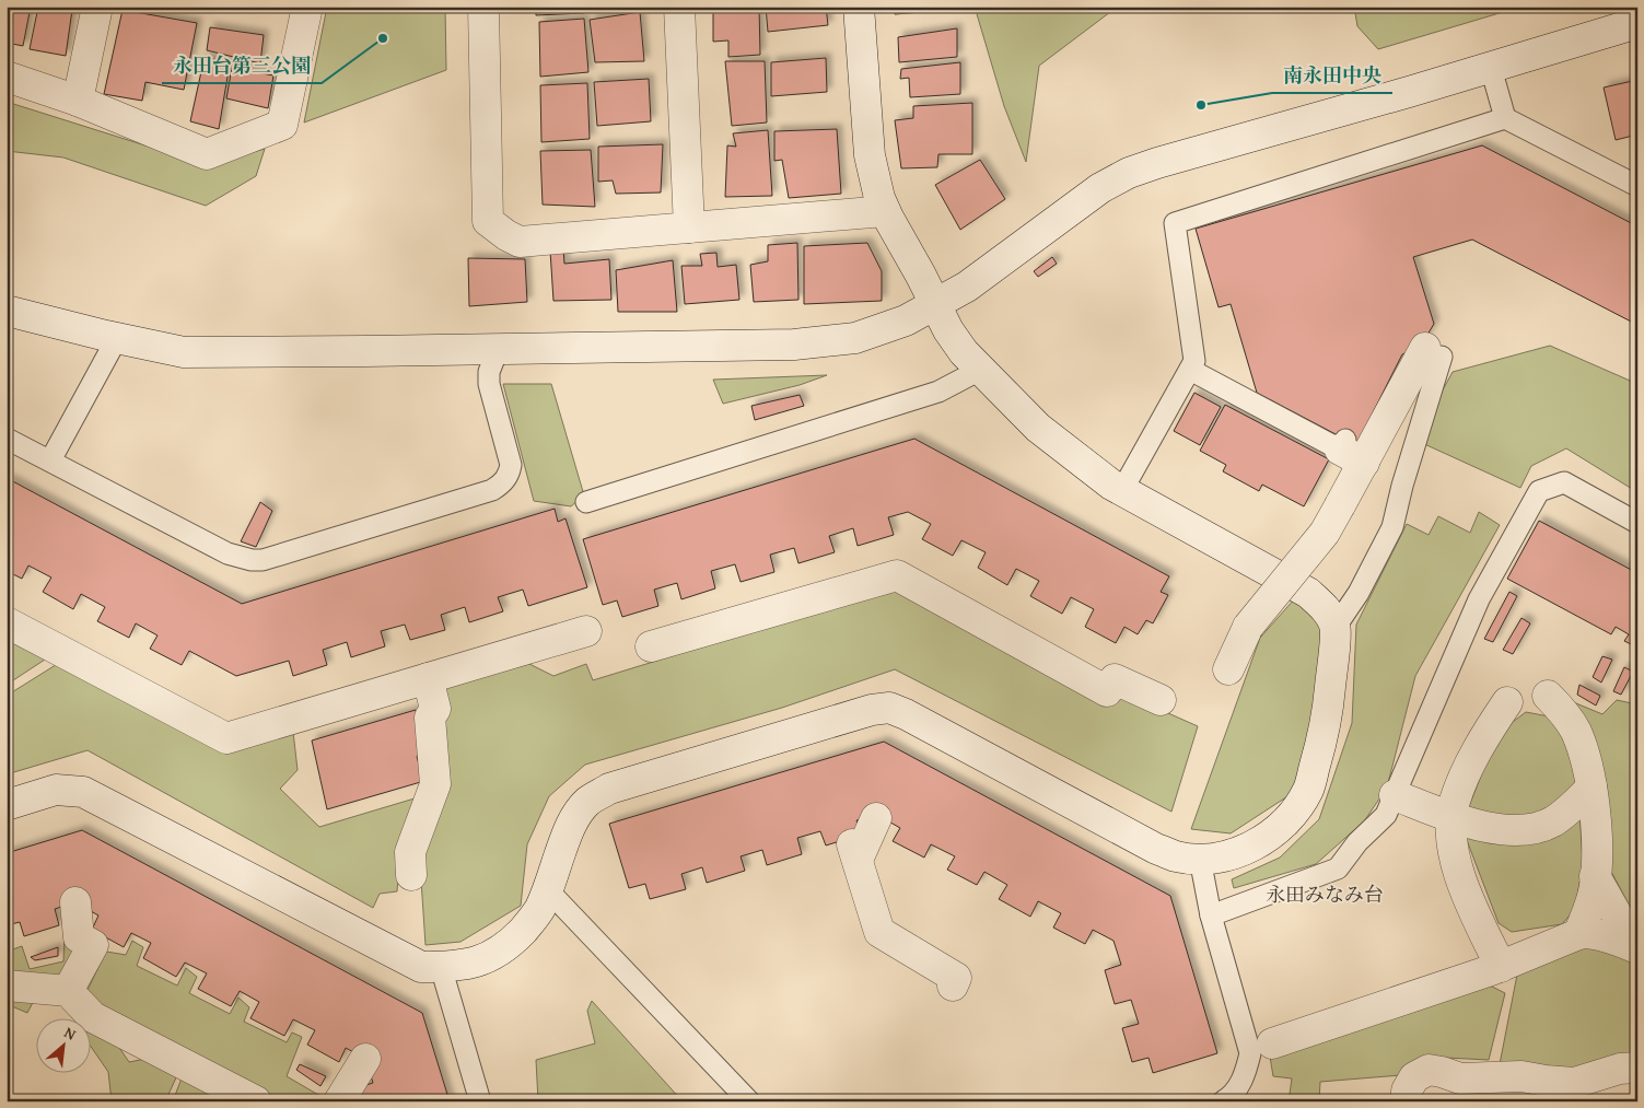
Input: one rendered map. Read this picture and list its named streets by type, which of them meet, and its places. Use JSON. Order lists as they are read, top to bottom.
{
  "districts": ["永田みなみ台"],
  "places": ["永田台第三公園", "南永田中央"],
  "north": "top right"
}
